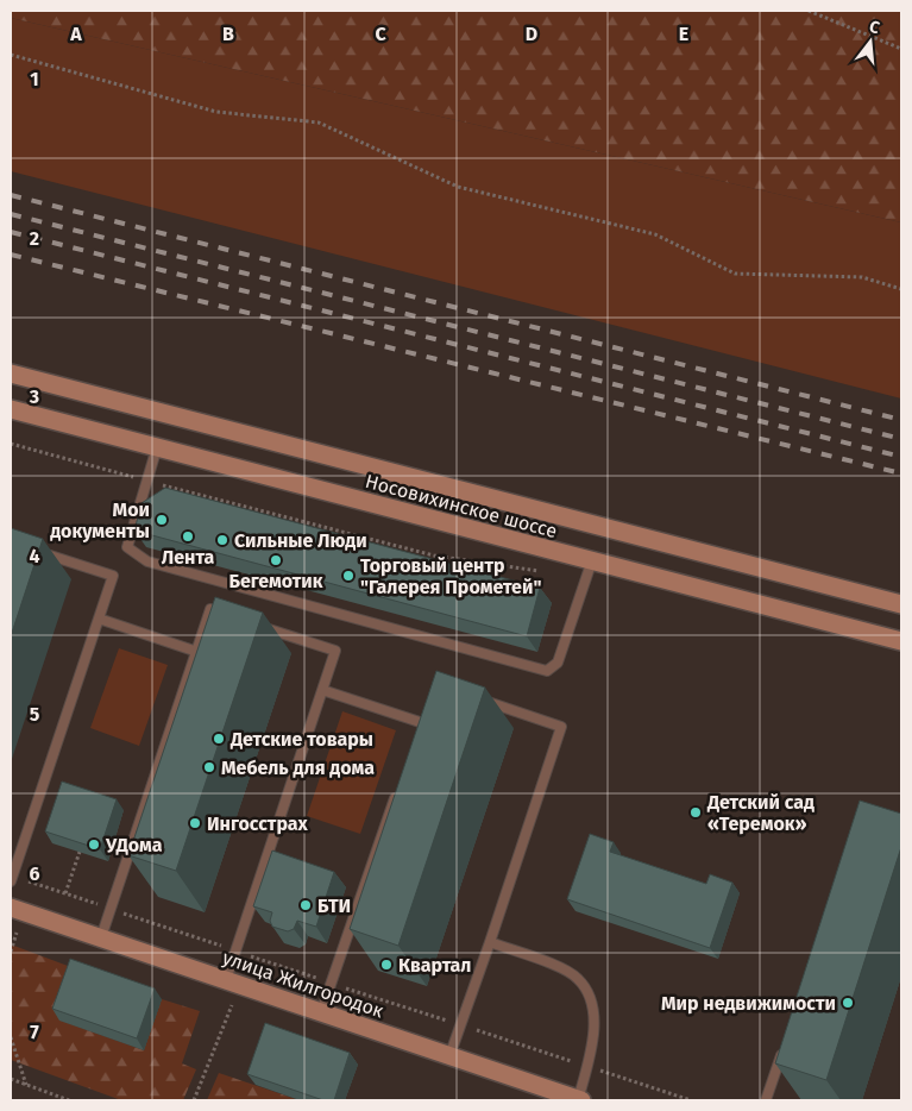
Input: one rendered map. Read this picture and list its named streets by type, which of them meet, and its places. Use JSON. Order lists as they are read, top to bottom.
{
  "streets": {
    "main road": ["Носовихинское шоссе", "улица Жилгородок"]
  },
  "places": [
    "Мои документы",
    "Лента",
    "Сильные Люди",
    "Бегемотик",
    "Торговый центр \"Галерея Прометей\"",
    "Детские товары",
    "Мебель для дома",
    "Детский сад «Теремок»",
    "Ингосстрах",
    "УДома",
    "БТИ",
    "Квартал",
    "Мир недвижимости"
  ],
  "north": "top",
  "grid": {
    "columns": [
      "A",
      "B",
      "C",
      "D",
      "E"
    ],
    "rows": [
      "1",
      "2",
      "3",
      "4",
      "5",
      "6",
      "7"
    ]
  }
}
